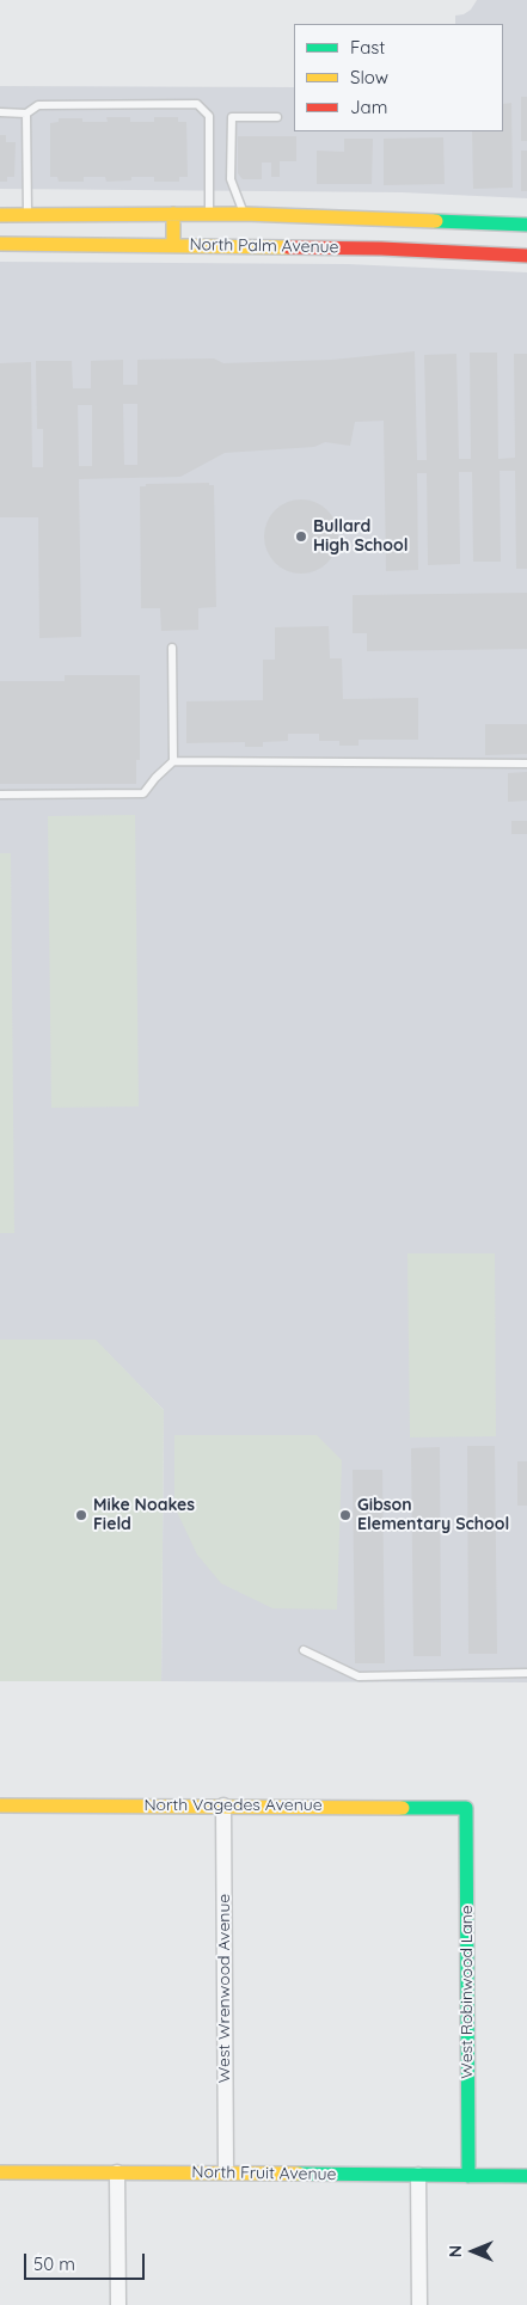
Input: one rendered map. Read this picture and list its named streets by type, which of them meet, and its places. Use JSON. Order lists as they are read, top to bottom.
{
  "streets": {
    "street": [
      "North Palm Avenue",
      "North Vagedes Avenue",
      "West Wrenwood Avenue",
      "West Robinwood Lane",
      "North Fruit Avenue"
    ]
  },
  "crossings": [
    ["North Vagedes Avenue", "West Wrenwood Avenue"],
    ["North Vagedes Avenue", "West Robinwood Lane"],
    ["West Wrenwood Avenue", "North Fruit Avenue"],
    ["West Robinwood Lane", "North Fruit Avenue"]
  ],
  "places": ["Bullard High School", "Mike Noakes Field", "Gibson Elementary School"],
  "legend": ["Fast", "Slow", "Jam"],
  "scale_bar": "50 m",
  "north": "left"
}
